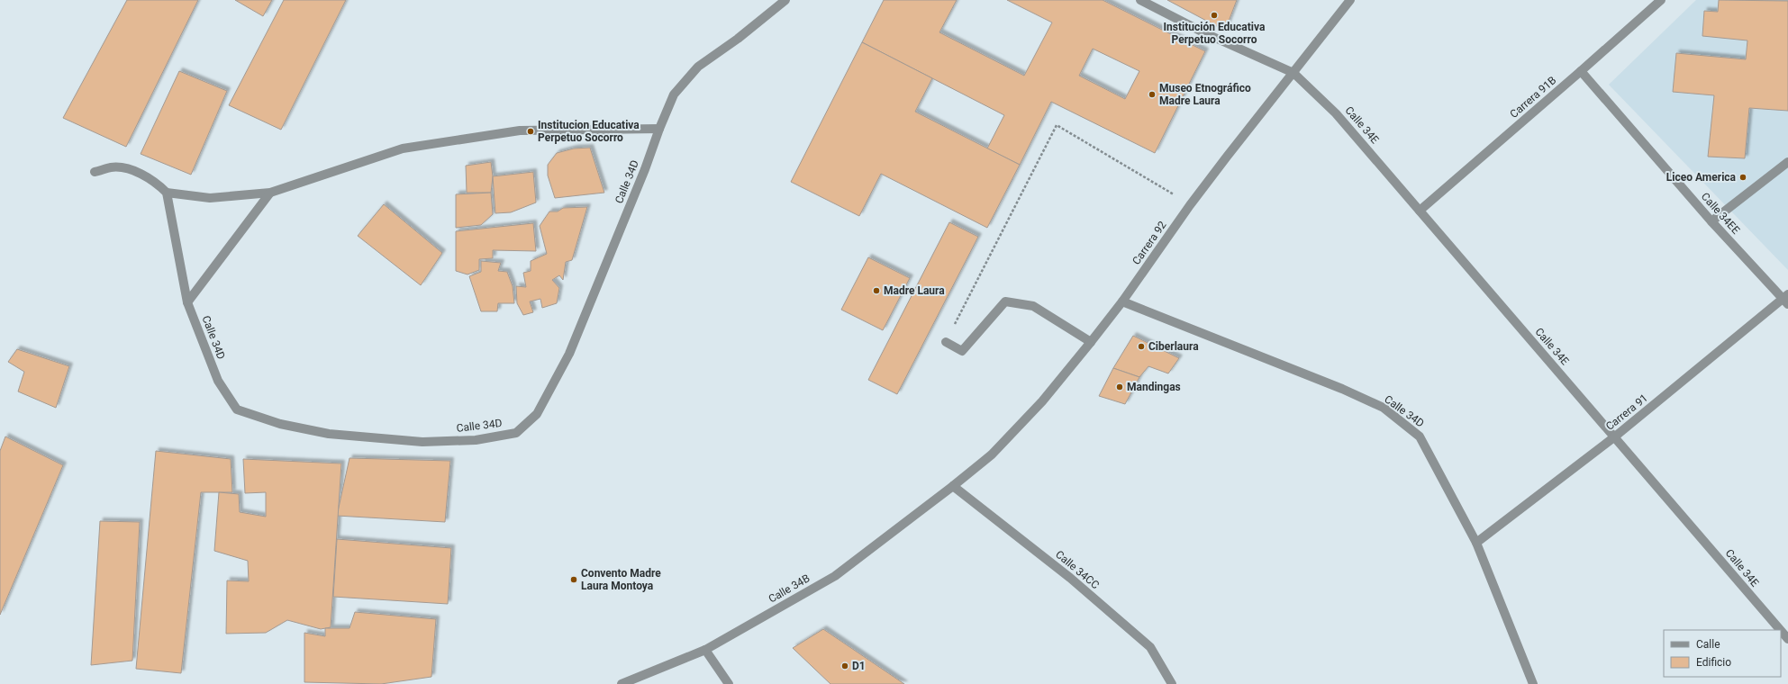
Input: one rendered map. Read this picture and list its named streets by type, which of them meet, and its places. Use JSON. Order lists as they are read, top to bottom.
{
  "streets": {
    "street": [
      "Carrera 91B",
      "Calle 34E",
      "Calle 34D",
      "Calle 34EE",
      "Carrera 92",
      "Carrera 91",
      "Calle 34CC",
      "Calle 34B"
    ]
  },
  "crossings": [
    ["Carrera 91B", "Calle 34E"],
    ["Carrera 91B", "Calle 34EE"],
    ["Calle 34E", "Carrera 92"],
    ["Calle 34E", "Carrera 91"],
    ["Calle 34D", "Carrera 92"],
    ["Calle 34D", "Carrera 91"],
    ["Calle 34EE", "Carrera 91"],
    ["Carrera 92", "Calle 34CC"],
    ["Carrera 92", "Calle 34B"],
    ["Calle 34CC", "Calle 34B"]
  ],
  "places": [
    "Institución Educativa Perpetuo Socorro",
    "Museo Etnográfico Madre Laura",
    "Institucion Educativa Perpetuo Socorro",
    "Liceo America",
    "Madre Laura",
    "Ciberlaura",
    "Mandingas",
    "Convento Madre Laura Montoya",
    "D1"
  ],
  "legend": ["Calle", "Edificio"]
}
